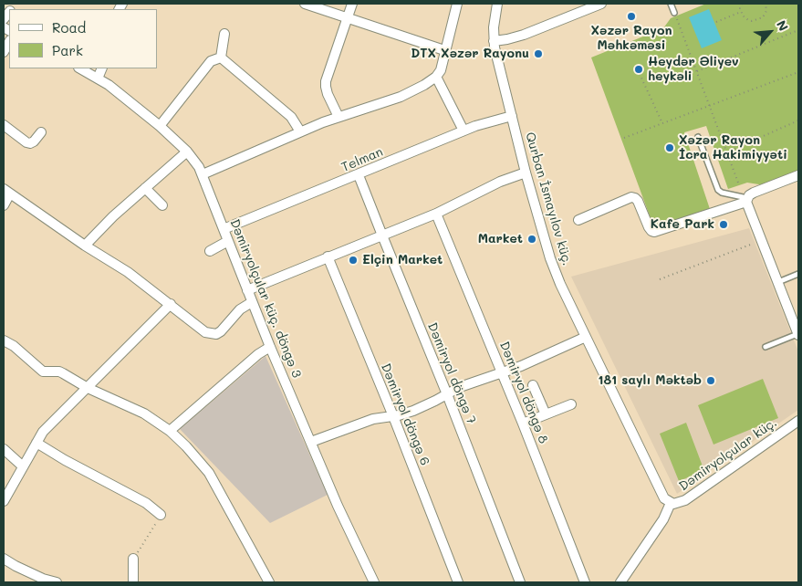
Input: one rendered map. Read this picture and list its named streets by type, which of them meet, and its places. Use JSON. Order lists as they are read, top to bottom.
{
  "streets": {
    "street": [
      "Telman",
      "Qurban İsmayılov küç.",
      "Dəmiryolçular küç. döngə 3",
      "Dəmiryol döngə 7",
      "Dəmiryol döngə 8",
      "Dəmiryol döngə 6",
      "Dəmiryolçular küç."
    ]
  },
  "crossings": [
    ["Telman", "Qurban İsmayılov küç."],
    ["Telman", "Dəmiryolçular küç. döngə 3"],
    ["Telman", "Dəmiryol döngə 7"],
    ["Qurban İsmayılov küç.", "Dəmiryolçular küç."]
  ],
  "places": [
    "Xəzər Rayon Məhkəməsi",
    "DTX Xəzər Rayonu",
    "Heydər Əliyev heykəli",
    "Xəzər Rayon İcra Hakimiyyəti",
    "Kafe Park",
    "Market",
    "Elçin Market",
    "181 saylı Məktəb"
  ],
  "legend": ["Road", "Park"],
  "north": "top right"
}
